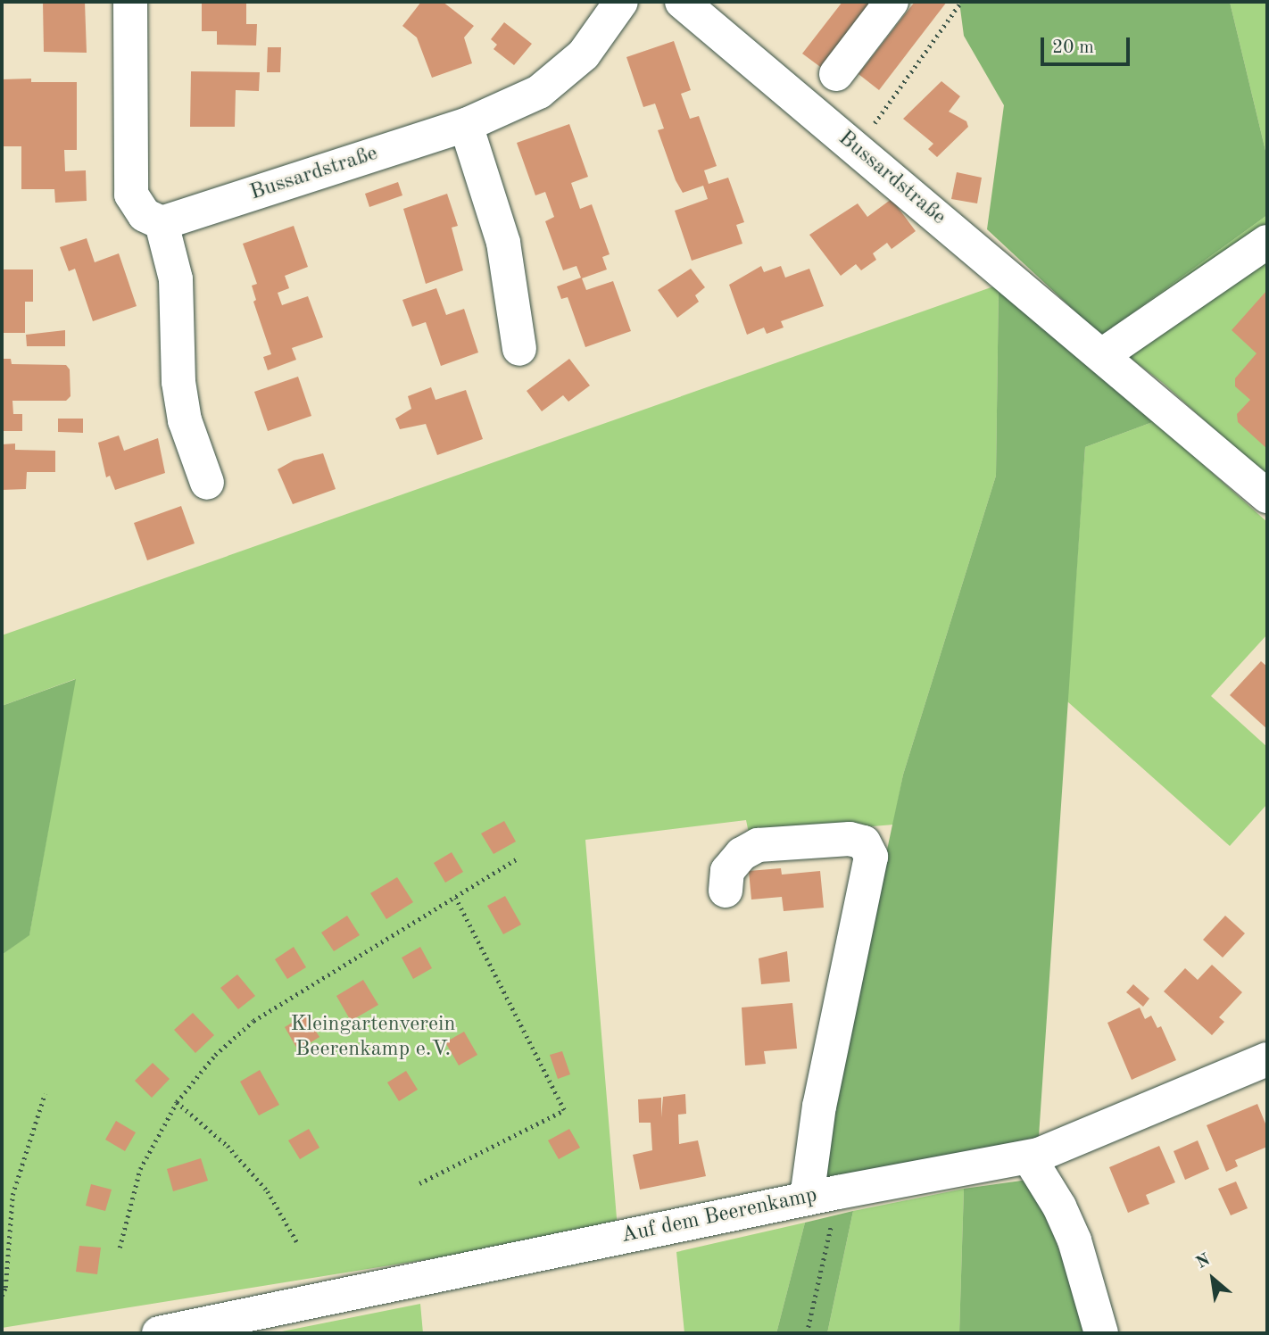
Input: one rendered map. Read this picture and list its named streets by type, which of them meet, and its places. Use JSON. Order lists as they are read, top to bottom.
{
  "streets": {
    "street": ["Bussardstraße", "Auf dem Beerenkamp"]
  },
  "parks": ["Kleingartenverein Beerenkamp e.V."],
  "scale_bar": "20 m",
  "north": "top left"
}
